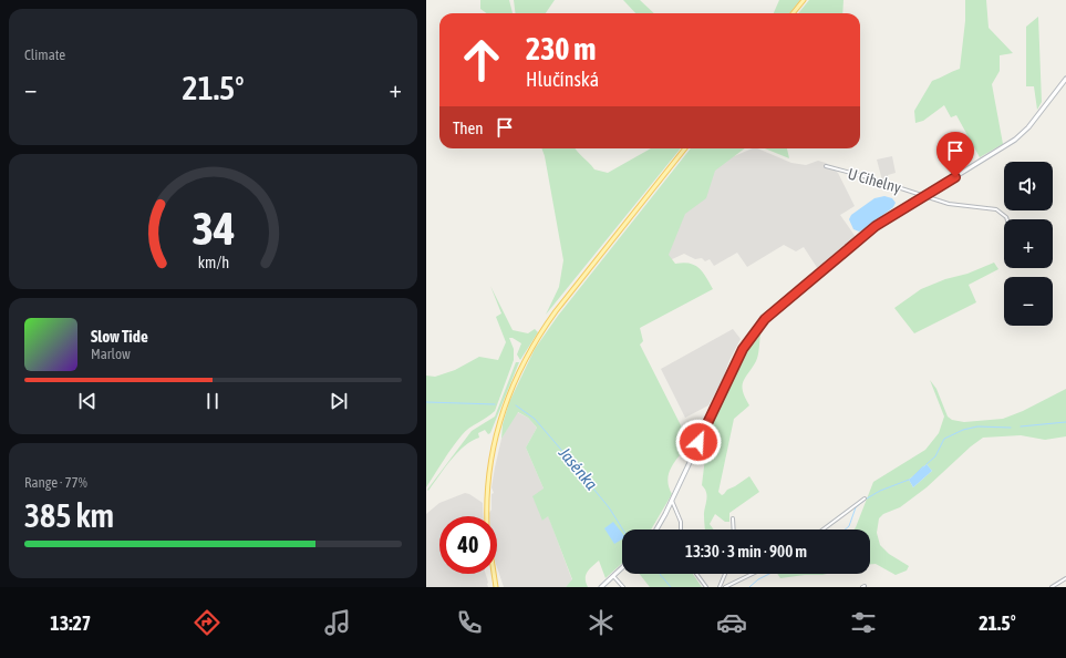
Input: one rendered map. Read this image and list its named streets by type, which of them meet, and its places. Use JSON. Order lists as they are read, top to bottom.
{
  "streets": {
    "street": ["U Cihelny"]
  },
  "water": ["Jasénka"],
  "page": {
    "tile": [
      "Climate",
      ["Range · 77%", "385 km"]
    ],
    "turn": ["230 m", "Hlučínská"],
    "heat": ["−", "21.5°", "+"],
    "then": "Then",
    "map_buttons": ["+", "−"],
    "song": ["Slow Tide", "Marlow"],
    "limit": "40",
    "trip": "13:30 · 3 min · 900 m",
    "tabs": ["13:27", "21.5°"],
    "gauge": ["34", "km/h"]
  }
}
